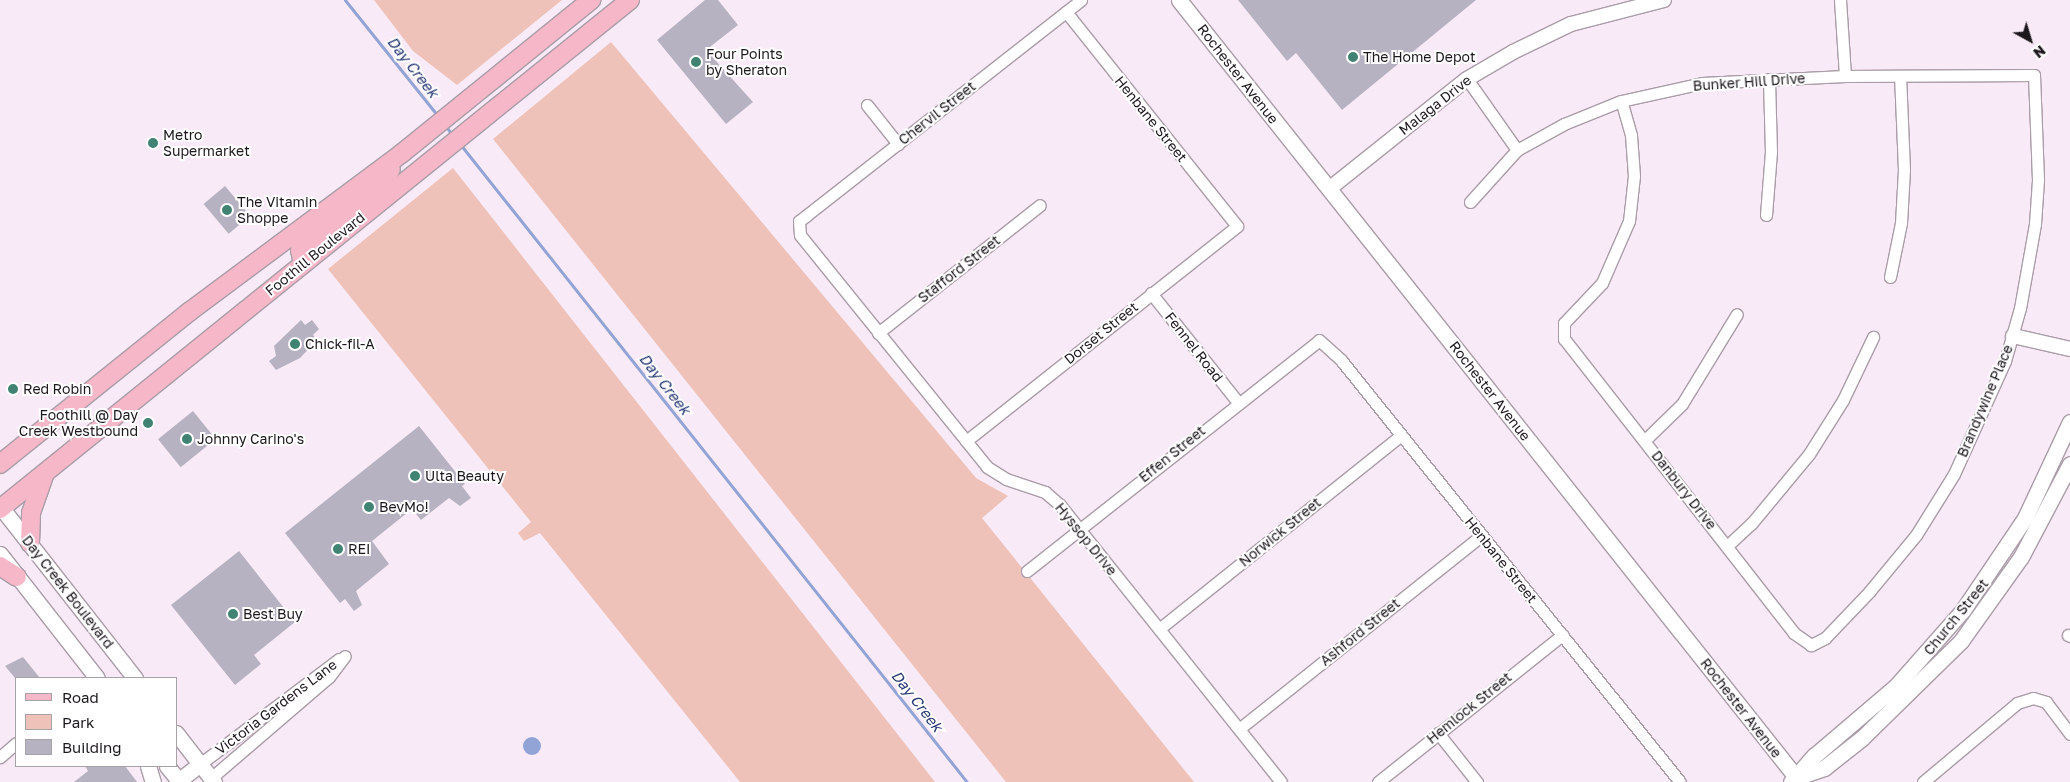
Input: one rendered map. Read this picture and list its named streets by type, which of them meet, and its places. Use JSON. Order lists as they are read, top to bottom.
{
  "streets": {
    "main road": [
      "Rochester Avenue",
      "Foothill Boulevard",
      "Day Creek Boulevard",
      "Church Street",
      "Victoria Gardens Lane"
    ],
    "street": [
      "Bunker Hill Drive",
      "Malaga Drive",
      "Chervil Street",
      "Henbane Street",
      "Stafford Street",
      "Dorset Street",
      "Fennel Road",
      "Brandywine Place",
      "Effen Street",
      "Danbury Drive",
      "Norwick Street",
      "Hyssop Drive",
      "Ashford Street",
      "Hemlock Street"
    ]
  },
  "crossings": [
    ["Rochester Avenue", "Malaga Drive"],
    ["Rochester Avenue", "Church Street"],
    ["Bunker Hill Drive", "Brandywine Place"],
    ["Bunker Hill Drive", "Danbury Drive"],
    ["Chervil Street", "Henbane Street"],
    ["Chervil Street", "Hyssop Drive"],
    ["Henbane Street", "Dorset Street"],
    ["Henbane Street", "Effen Street"],
    ["Henbane Street", "Norwick Street"],
    ["Henbane Street", "Ashford Street"],
    ["Henbane Street", "Hemlock Street"],
    ["Foothill Boulevard", "Day Creek Boulevard"],
    ["Stafford Street", "Hyssop Drive"],
    ["Dorset Street", "Fennel Road"],
    ["Dorset Street", "Hyssop Drive"],
    ["Fennel Road", "Effen Street"],
    ["Brandywine Place", "Danbury Drive"],
    ["Effen Street", "Hyssop Drive"],
    ["Norwick Street", "Hyssop Drive"],
    ["Hyssop Drive", "Ashford Street"]
  ],
  "water": ["Day Creek"],
  "places": [
    "The Home Depot",
    "Four Points by Sheraton",
    "Metro Supermarket",
    "The Vitamin Shoppe",
    "Chick-fil-A",
    "Red Robin",
    "Foothill @ Day Creek Westbound",
    "Johnny Carino's",
    "Ulta Beauty",
    "BevMo!",
    "REI",
    "Best Buy"
  ],
  "legend": ["Road", "Park", "Building"],
  "north": "bottom right"
}
